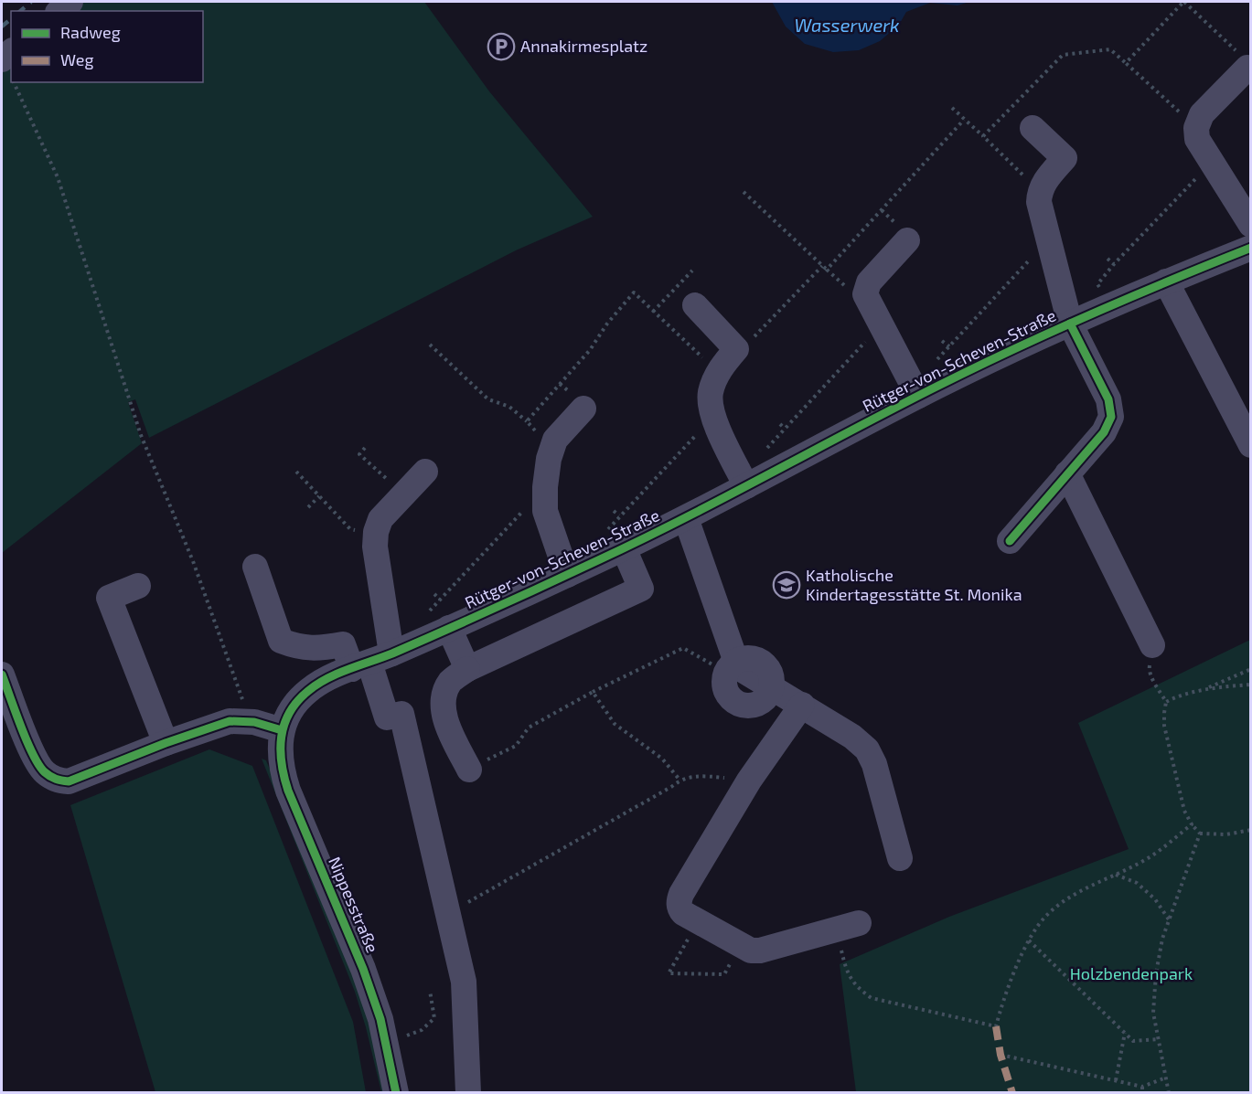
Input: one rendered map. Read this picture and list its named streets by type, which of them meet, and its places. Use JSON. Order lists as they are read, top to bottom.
{
  "streets": {
    "street": ["Rütger-von-Scheven-Straße", "Nippesstraße"]
  },
  "crossings": [
    ["Rütger-von-Scheven-Straße", "Nippesstraße"]
  ],
  "water": ["Wasserwerk"],
  "parks": ["Holzbendenpark"],
  "places": {
    "parking": ["Annakirmesplatz"],
    "school or university": ["Katholische Kindertagesstätte St. Monika"]
  },
  "legend": ["Radweg", "Weg"]
}
